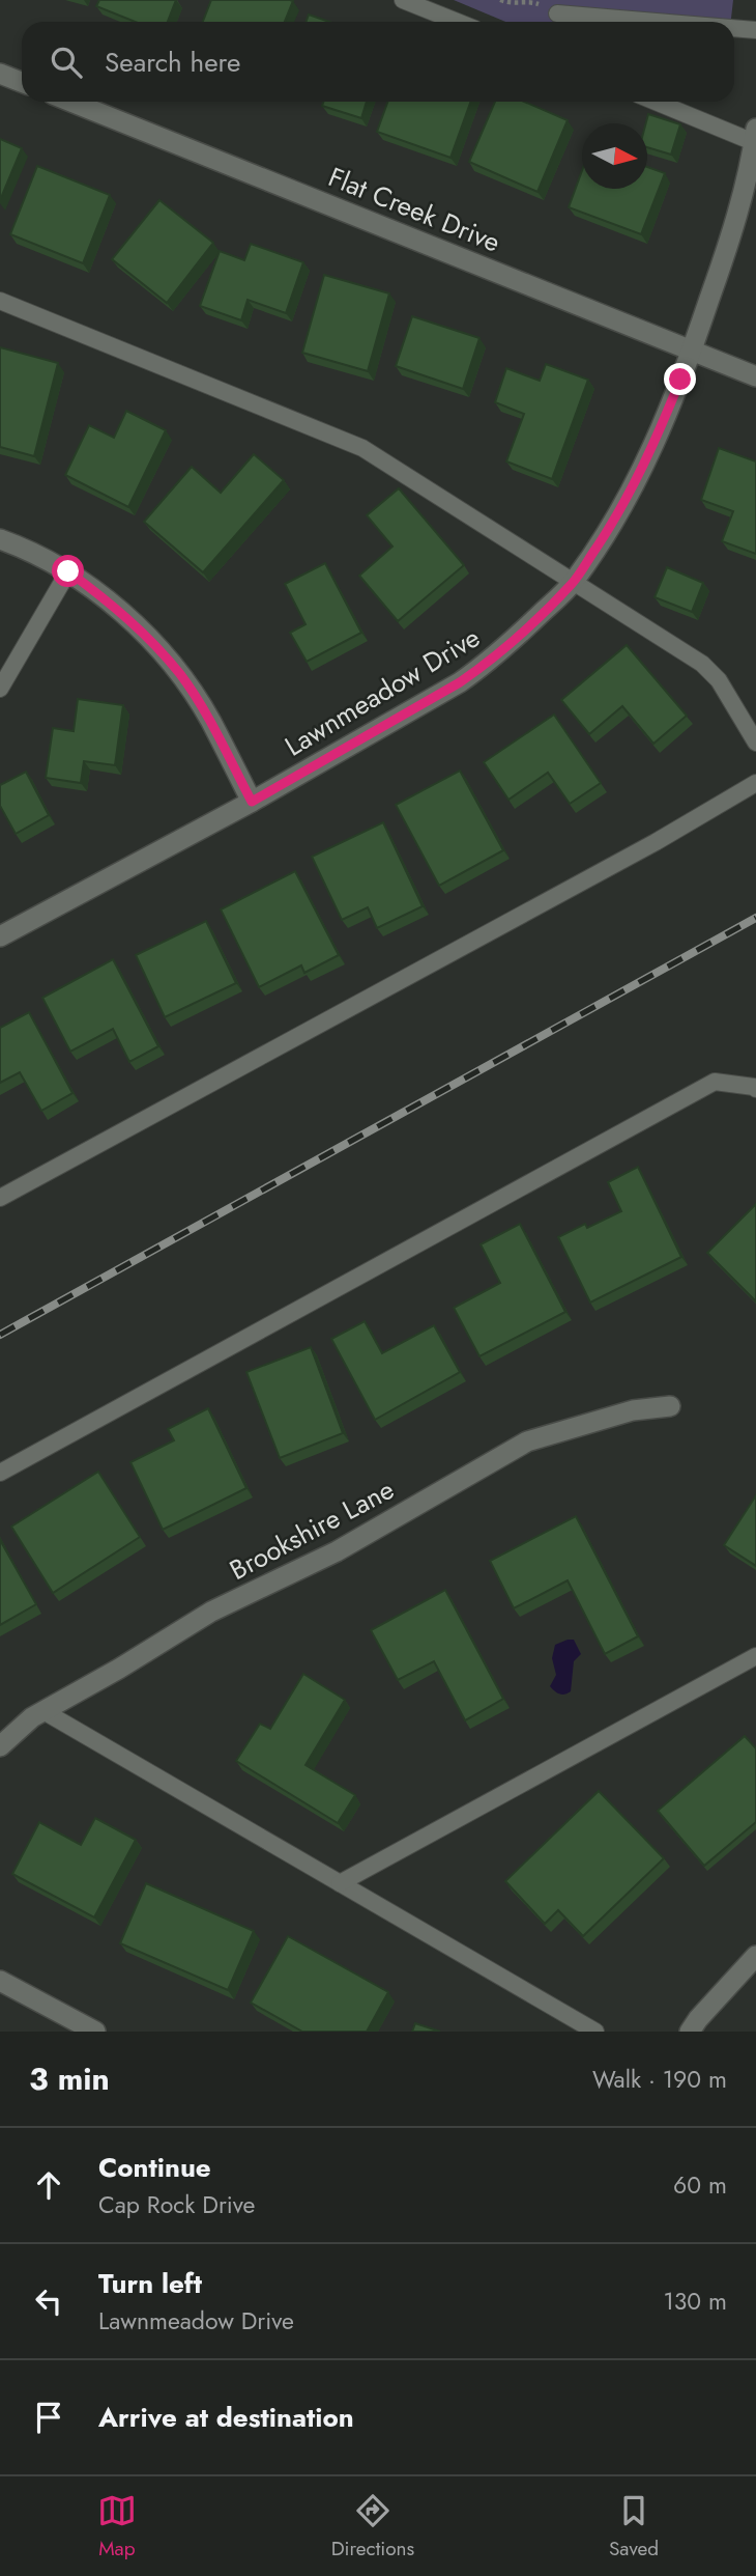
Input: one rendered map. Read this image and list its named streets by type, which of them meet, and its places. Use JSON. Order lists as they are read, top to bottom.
{
  "streets": {
    "street": ["Flat Creek Drive", "Lawnmeadow Drive", "Brookshire Lane"]
  },
  "crossings": [
    ["Flat Creek Drive", "Lawnmeadow Drive"]
  ],
  "north": "right",
  "page": {
    "search": "Search here",
    "heading": ["3 min", "Walk · 190 m"],
    "list": [
      ["Continue", "Cap Rock Drive", "60 m"],
      ["Turn left", "Lawnmeadow Drive", "130 m"],
      "Arrive at destination"
    ],
    "nav": ["Map", "Directions", "Saved"]
  }
}
